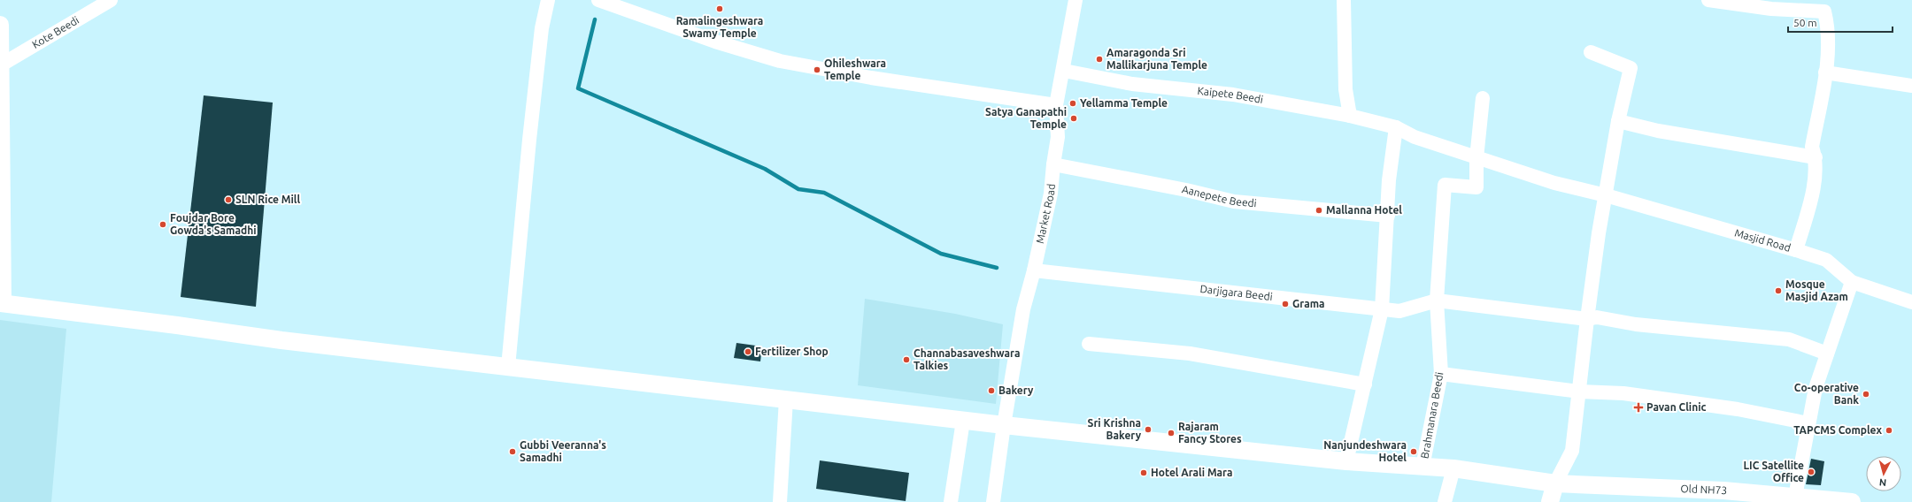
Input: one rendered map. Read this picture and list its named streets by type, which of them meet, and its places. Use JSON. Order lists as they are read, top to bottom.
{
  "streets": {
    "main road": ["Old NH73"],
    "street": [
      "Kote Beedi",
      "Kaipete Beedi",
      "Aanepete Beedi",
      "Market Road",
      "Masjid Road",
      "Darjigara Beedi",
      "Brahmanara Beedi"
    ]
  },
  "crossings": [
    ["Kaipete Beedi", "Market Road"],
    ["Kaipete Beedi", "Masjid Road"],
    ["Kaipete Beedi", "Brahmanara Beedi"],
    ["Aanepete Beedi", "Market Road"],
    ["Market Road", "Darjigara Beedi"],
    ["Market Road", "Old NH73"],
    ["Masjid Road", "Brahmanara Beedi"],
    ["Darjigara Beedi", "Brahmanara Beedi"],
    ["Brahmanara Beedi", "Old NH73"]
  ],
  "places": {
    "other": [
      "Ramalingeshwara Swamy Temple",
      "Amaragonda Sri Mallikarjuna Temple",
      "Ohileshwara Temple",
      "Yellamma Temple",
      "Satya Ganapathi Temple",
      "SLN Rice Mill",
      "Mallanna Hotel",
      "Foujdar Bore Gowda's Samadhi",
      "Mosque Masjid Azam",
      "Grama",
      "Fertilizer Shop",
      "Channabasaveshwara Talkies",
      "Bakery",
      "Co-operative Bank",
      "Sri Krishna Bakery",
      "TAPCMS Complex",
      "Rajaram Fancy Stores",
      "Gubbi Veeranna's Samadhi",
      "Nanjundeshwara Hotel",
      "LIC Satellite Office",
      "Hotel Arali Mara"
    ],
    "health": ["Pavan Clinic"]
  },
  "scale_bar": "50 m",
  "north": "bottom"
}
